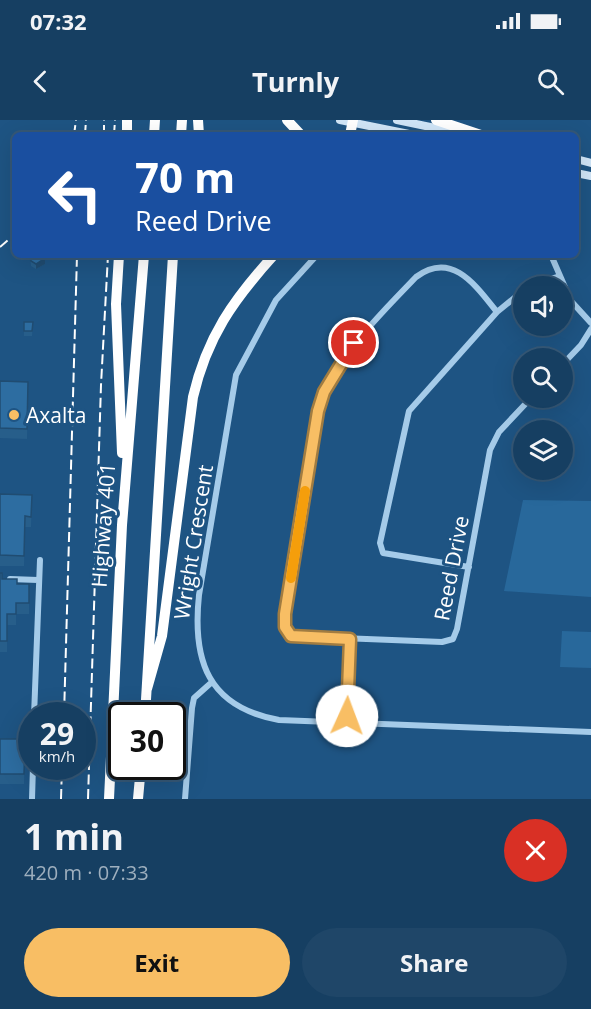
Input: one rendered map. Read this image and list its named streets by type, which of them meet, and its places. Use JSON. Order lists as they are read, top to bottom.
{
  "streets": {
    "highway": ["Highway 401"],
    "street": ["Wright Crescent", "Reed Drive"]
  },
  "places": ["Axalta"],
  "page": {
    "status": "07:32",
    "header": "Turnly",
    "turn": ["70 m", "Reed Drive"],
    "speed": "29 km/h",
    "limit": "30",
    "heading": ["1 min", "420 m · 07:33"],
    "buttons": ["Exit", "Share"]
  }
}
